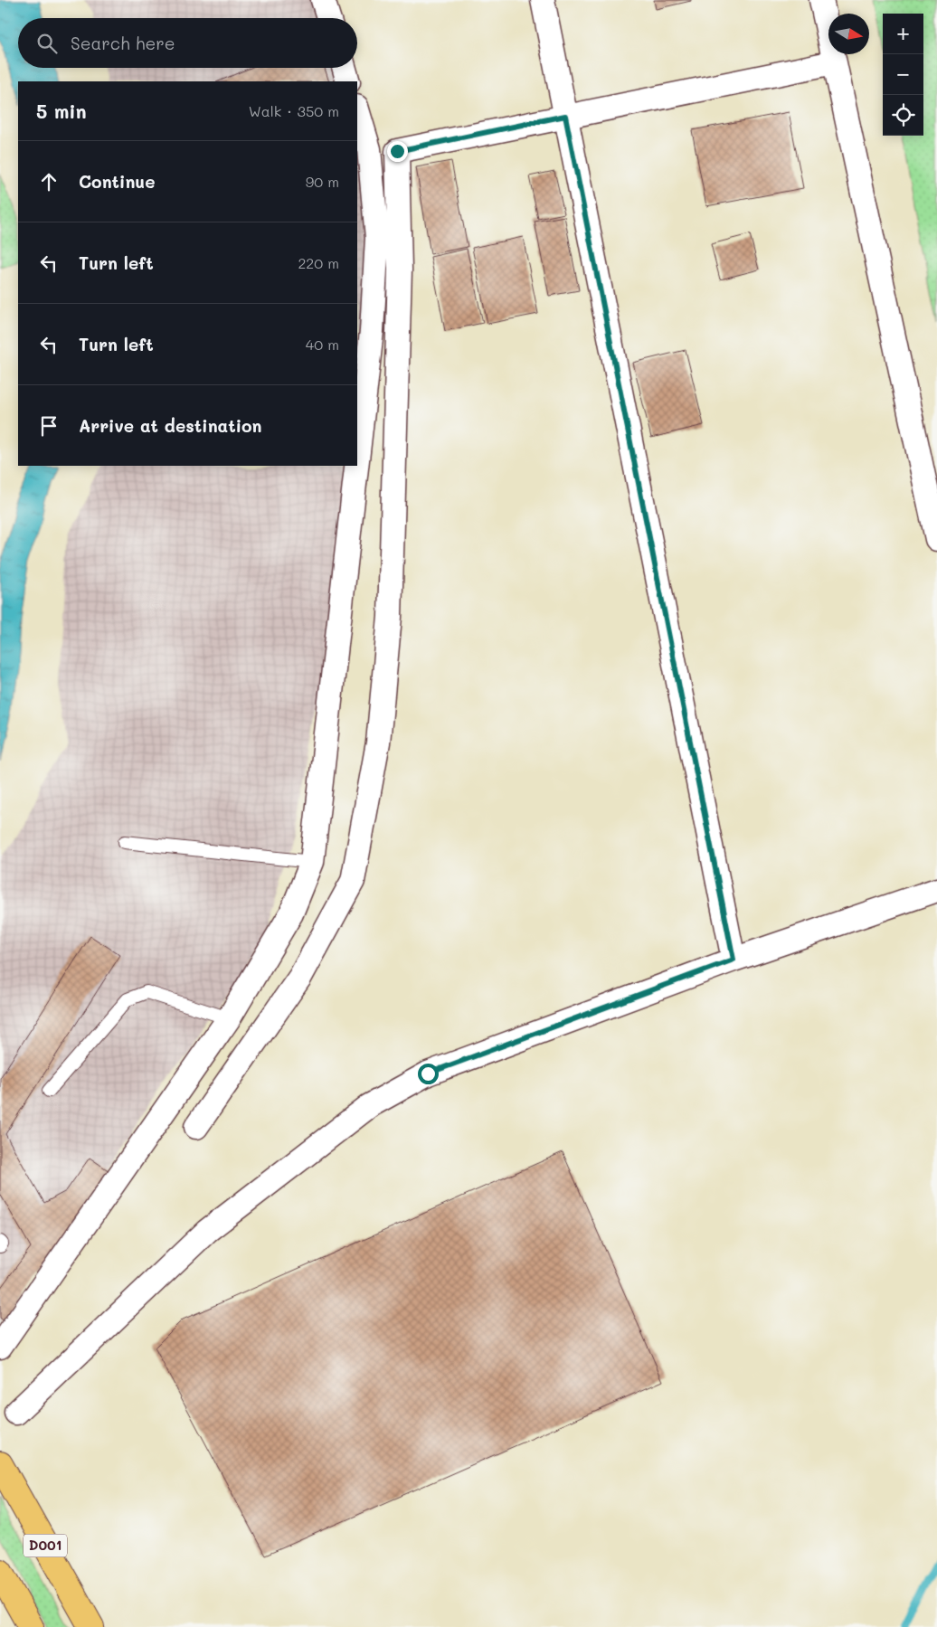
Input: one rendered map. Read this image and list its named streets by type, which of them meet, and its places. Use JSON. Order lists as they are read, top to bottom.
{
  "streets": {
    "highway": ["D001"]
  },
  "north": "right",
  "page": {
    "map_buttons": ["+", "−"],
    "search": "Search here",
    "heading": ["5 min", "Walk · 350 m"],
    "list": [
      ["Continue", "90 m"],
      ["Turn left", "220 m"],
      ["Turn left", "40 m"],
      "Arrive at destination"
    ]
  }
}
